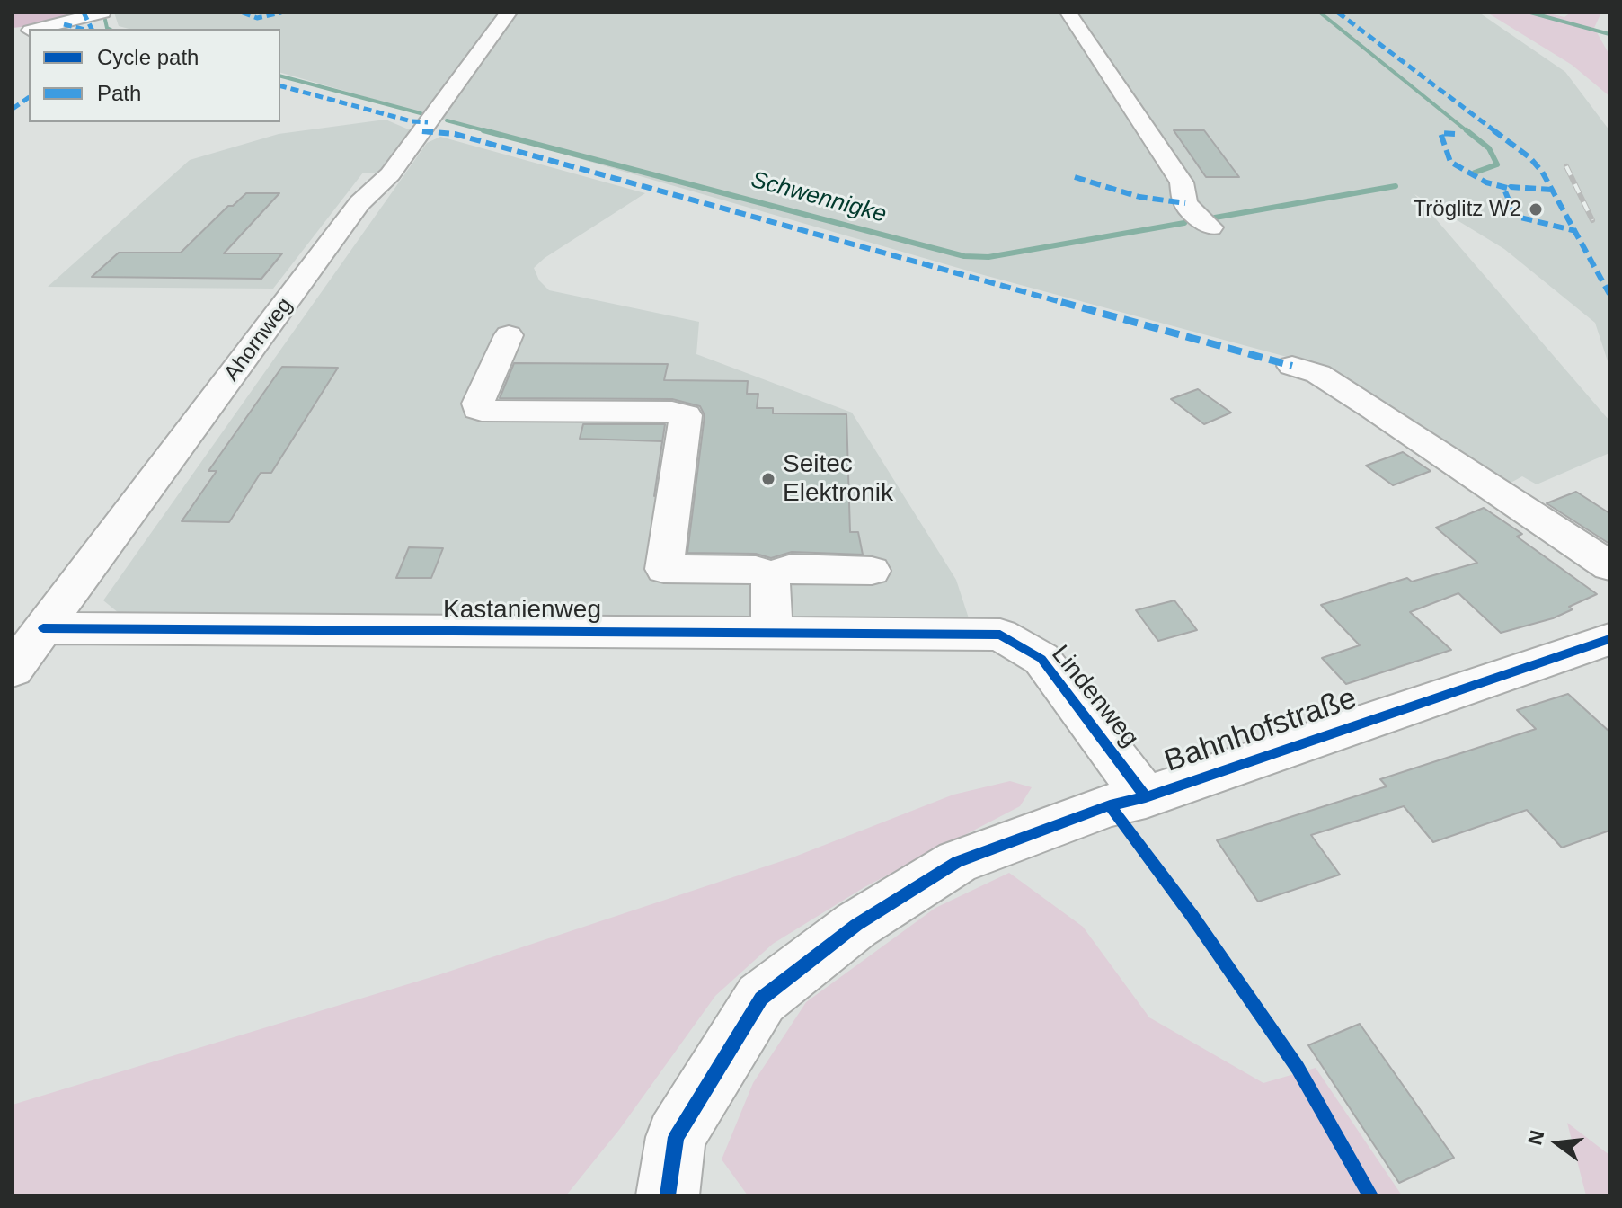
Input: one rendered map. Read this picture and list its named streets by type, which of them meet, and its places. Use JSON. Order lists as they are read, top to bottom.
{
  "streets": {
    "street": [
      "Ahornweg",
      "Kastanienweg",
      "Lindenweg",
      "Bahnhofstraße"
    ]
  },
  "crossings": [
    ["Ahornweg", "Kastanienweg"],
    ["Kastanienweg", "Lindenweg"],
    ["Lindenweg", "Bahnhofstraße"]
  ],
  "water": ["Schwennigke"],
  "places": ["Tröglitz W2", "Seitec Elektronik"],
  "legend": ["Cycle path", "Path"],
  "north": "left"
}
